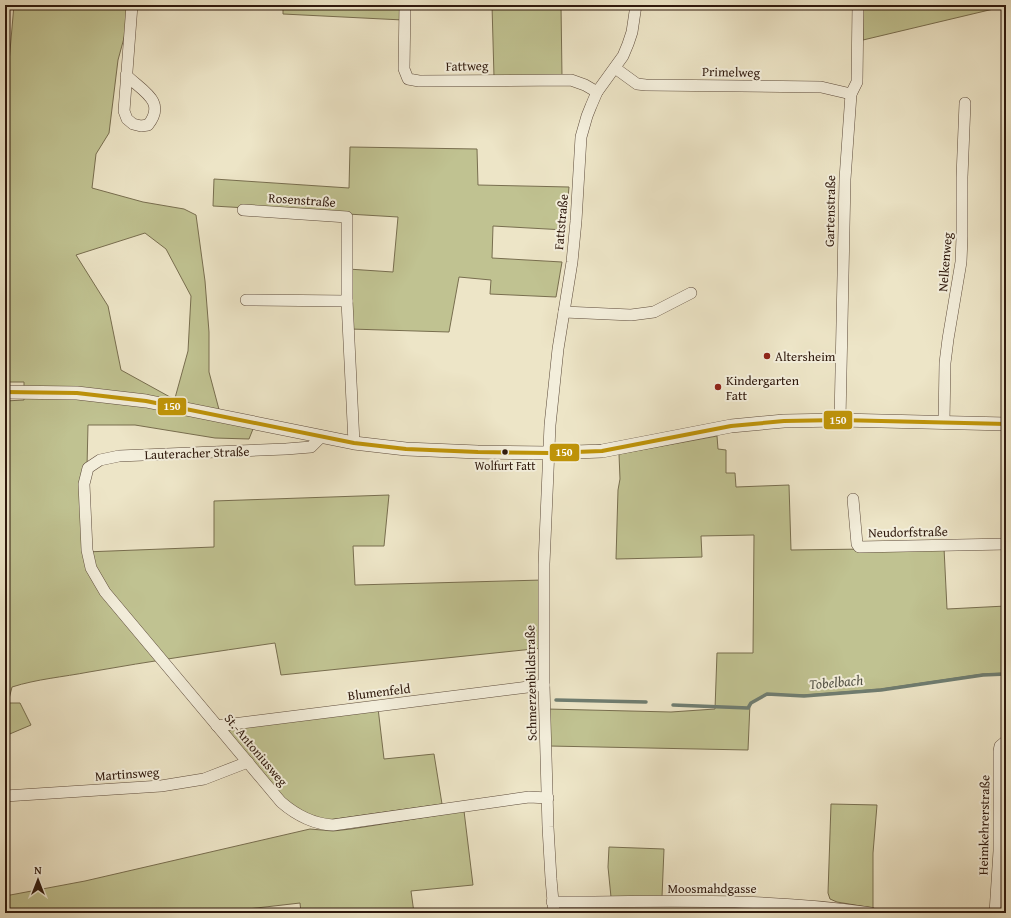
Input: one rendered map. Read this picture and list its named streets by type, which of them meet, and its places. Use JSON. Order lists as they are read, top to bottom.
{
  "streets": {
    "street": [
      "Fattweg",
      "Primelweg",
      "Rosenstraße",
      "Gartenstraße",
      "Fattstraße",
      "Nelkenweg",
      "Lauteracher Straße",
      "Neudorfstraße",
      "Schmerzenbildstraße",
      "Blumenfeld",
      "St.-Antoniusweg",
      "Martinsweg",
      "Heimkehrerstraße",
      "Moosmahdgasse"
    ]
  },
  "crossings": [
    ["Fattweg", "Fattstraße"],
    ["Primelweg", "Gartenstraße"],
    ["Primelweg", "Fattstraße"],
    ["Fattstraße", "Schmerzenbildstraße"],
    ["Lauteracher Straße", "St.-Antoniusweg"],
    ["Schmerzenbildstraße", "Blumenfeld"],
    ["Schmerzenbildstraße", "St.-Antoniusweg"],
    ["Schmerzenbildstraße", "Moosmahdgasse"],
    ["Blumenfeld", "St.-Antoniusweg"],
    ["St.-Antoniusweg", "Martinsweg"]
  ],
  "water": ["Tobelbach"],
  "places": ["Altersheim", "Kindergarten Fatt", "Wolfurt Fatt"],
  "lines": ["transit line 150"],
  "north": "top"
}
